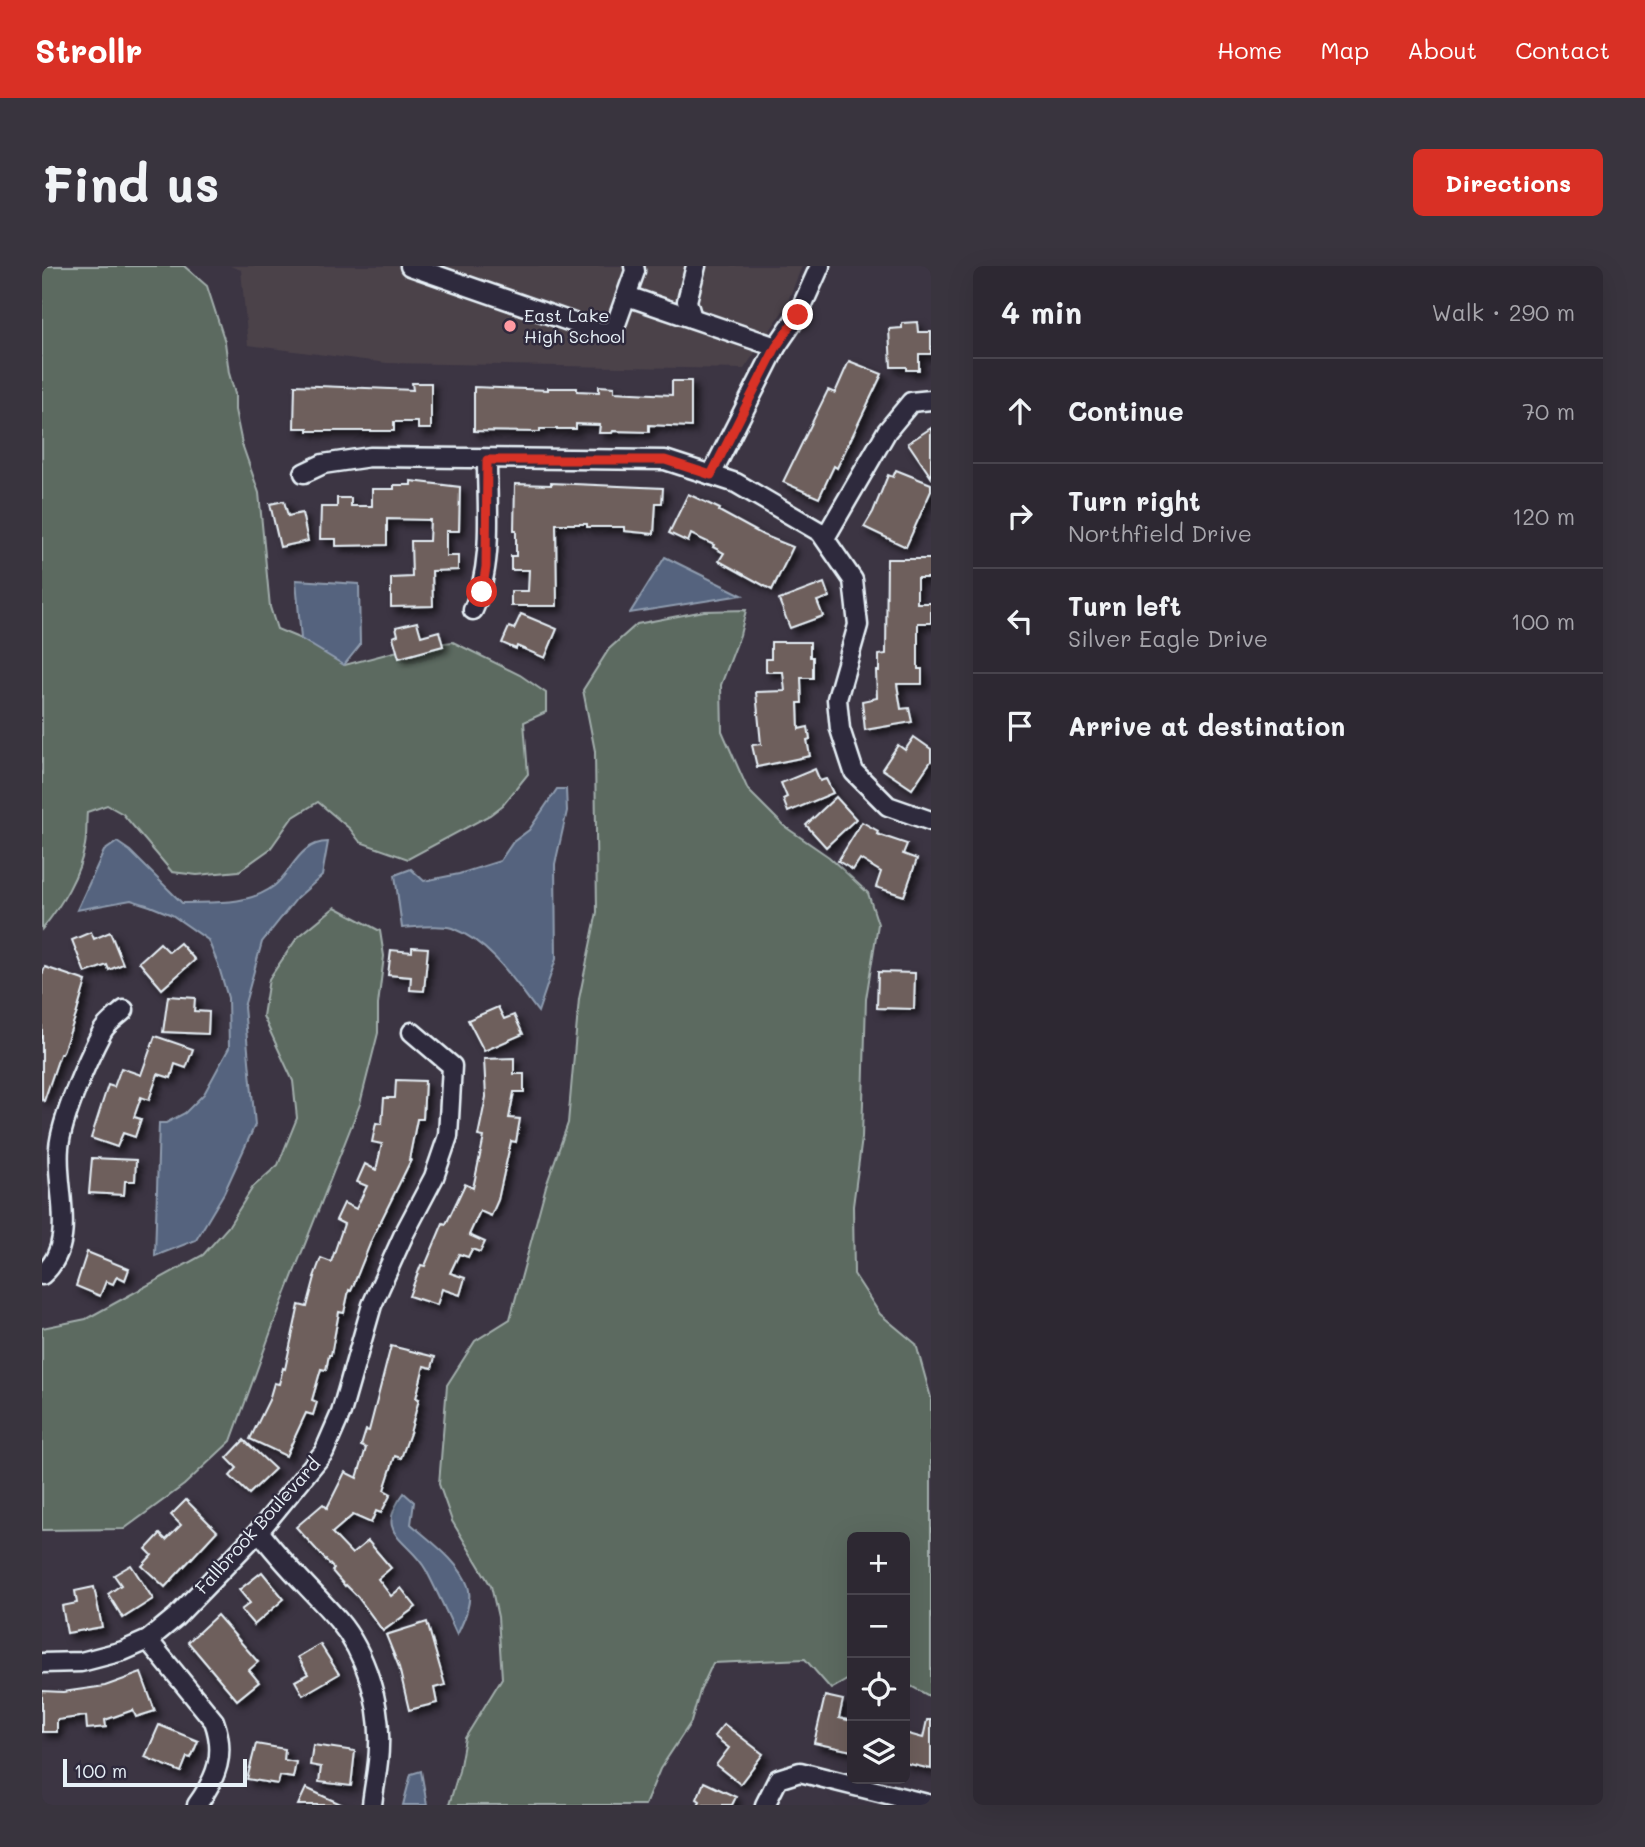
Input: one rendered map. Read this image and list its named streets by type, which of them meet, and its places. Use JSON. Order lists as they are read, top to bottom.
{
  "streets": {
    "street": ["Fallbrook Boulevard"]
  },
  "places": ["East Lake High School"],
  "scale_bar": "100 m",
  "page": {
    "header": "Strollr",
    "nav": [
      "Home",
      "Map",
      "About",
      "Contact"
    ],
    "buttons": "Directions",
    "title": "Find us",
    "heading": ["4 min", "Walk · 290 m"],
    "list": [
      ["Continue", "70 m"],
      ["Turn right", "Northfield Drive", "120 m"],
      ["Turn left", "Silver Eagle Drive", "100 m"],
      "Arrive at destination"
    ],
    "map_buttons": ["+", "−"],
    "scale": "100 m"
  }
}
